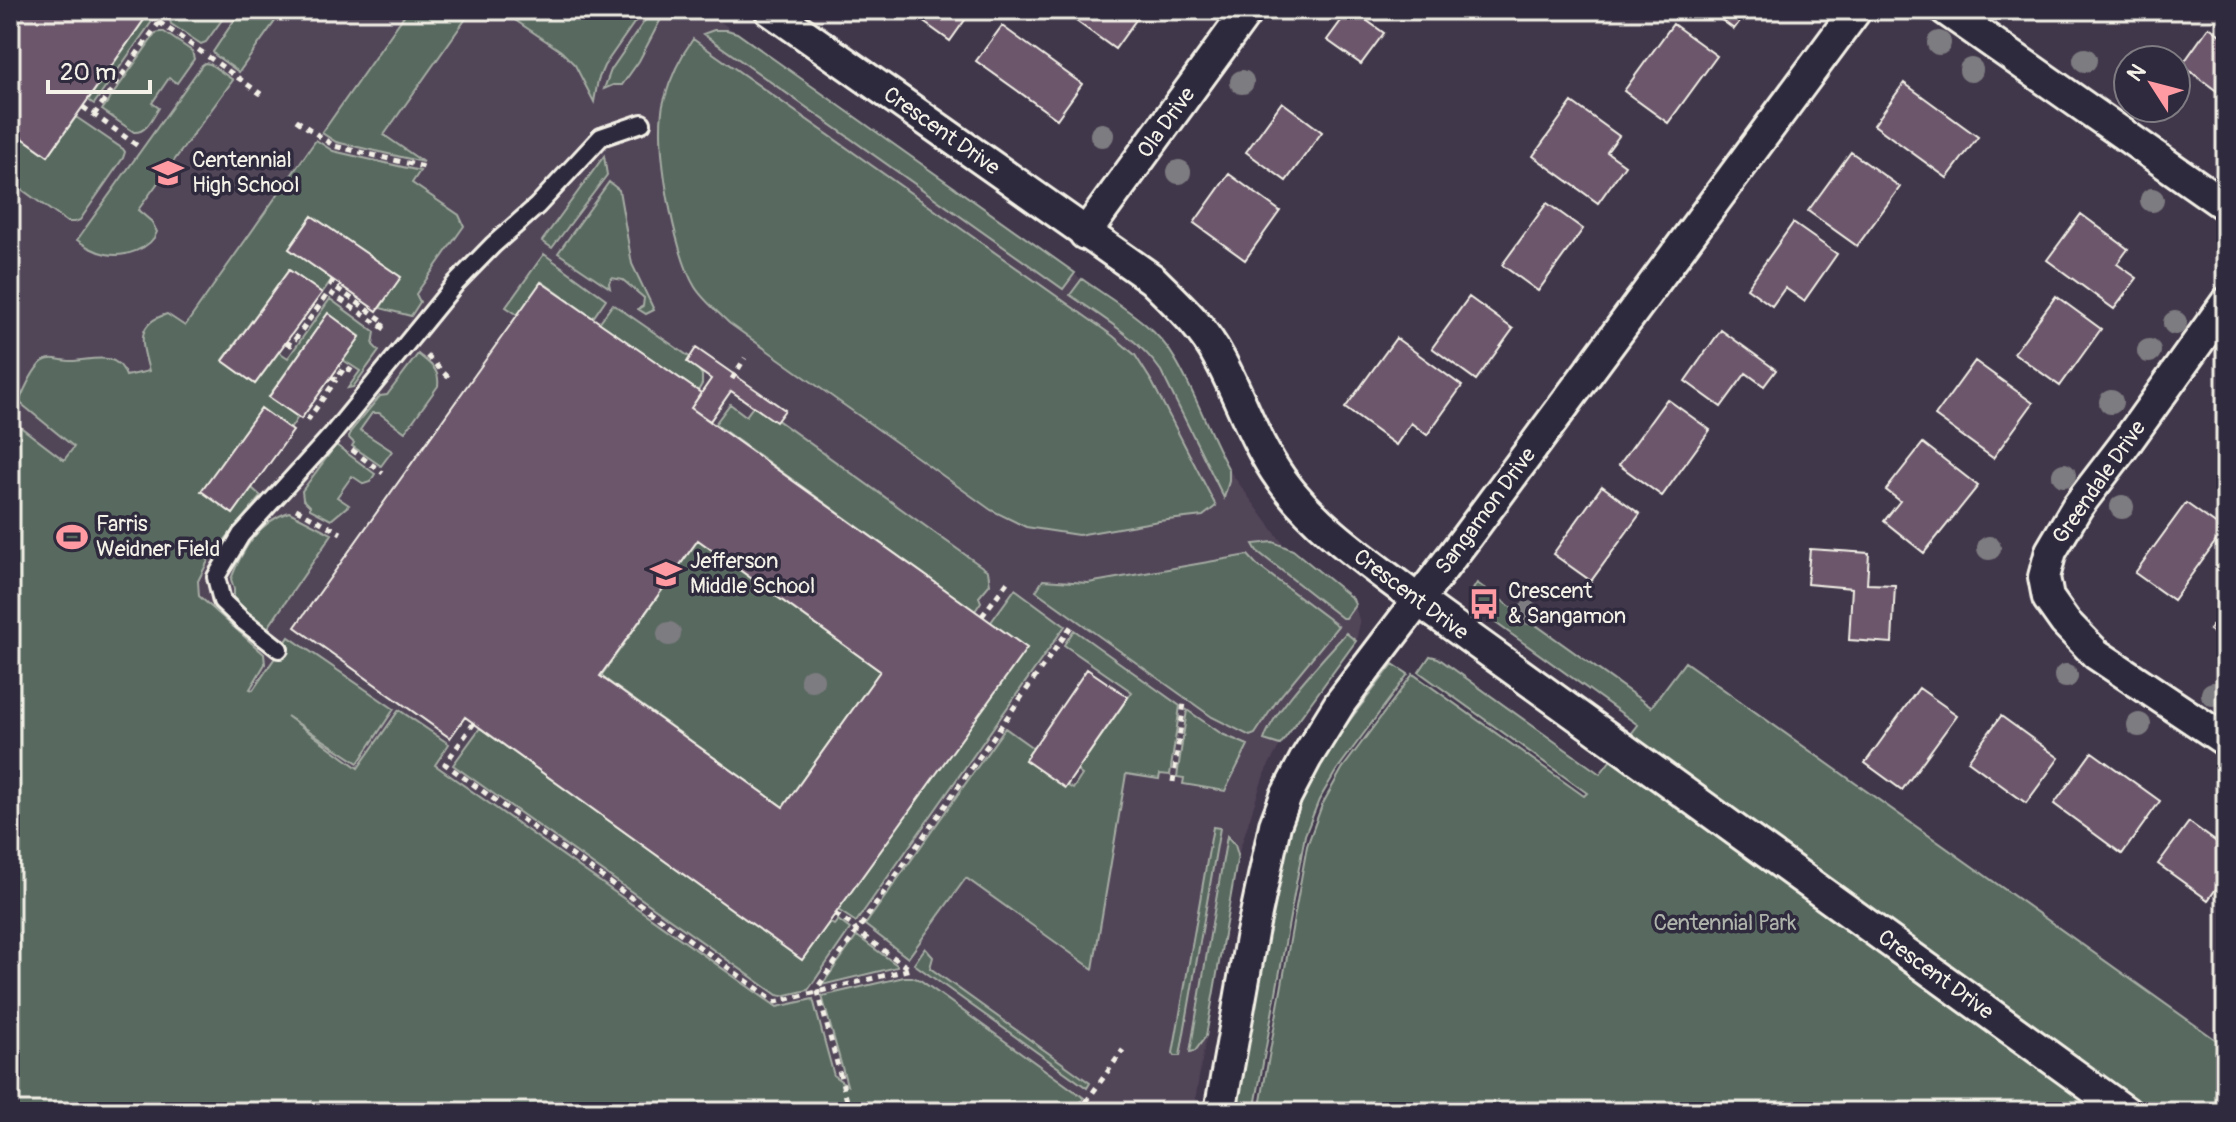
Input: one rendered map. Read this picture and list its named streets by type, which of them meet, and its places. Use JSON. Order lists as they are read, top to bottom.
{
  "streets": {
    "street": [
      "Ola Drive",
      "Crescent Drive",
      "Greendale Drive",
      "Sangamon Drive"
    ]
  },
  "crossings": [
    ["Ola Drive", "Crescent Drive"],
    ["Crescent Drive", "Sangamon Drive"]
  ],
  "parks": ["Centennial Park"],
  "places": {
    "school or university": ["Centennial High School", "Jefferson Middle School"],
    "sports": ["Farris Weidner Field"],
    "bus stop": ["Crescent & Sangamon"]
  },
  "scale_bar": "20 m",
  "north": "top left"
}
